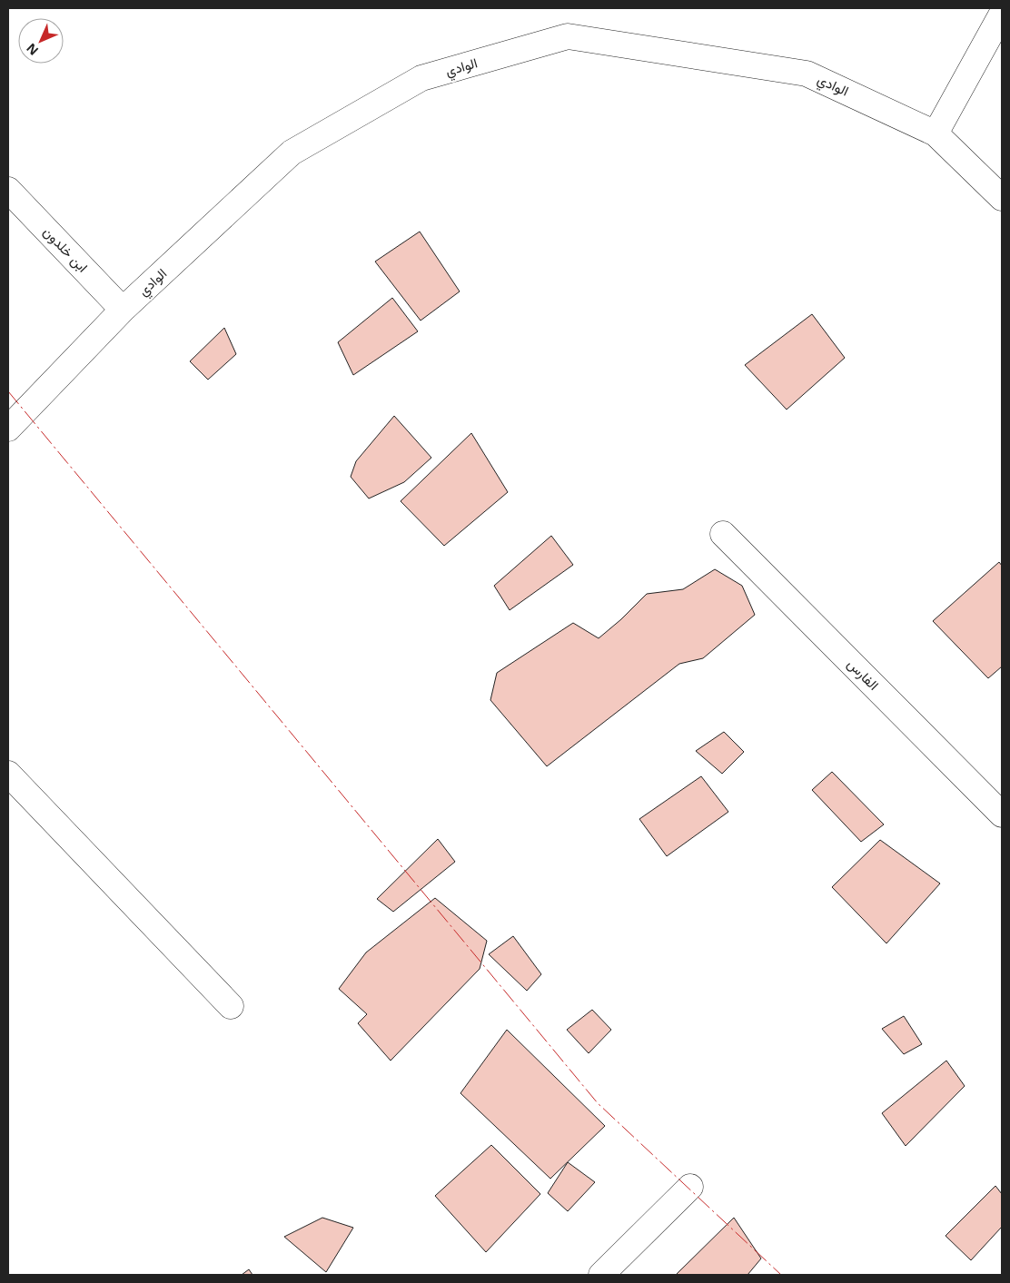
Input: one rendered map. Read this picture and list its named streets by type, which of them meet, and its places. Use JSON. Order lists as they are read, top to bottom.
{
  "streets": {
    "street": ["الوادي", "ابن خلدون", "الفارس"]
  },
  "crossings": [
    ["الوادي", "ابن خلدون"]
  ],
  "north": "bottom left"
}
